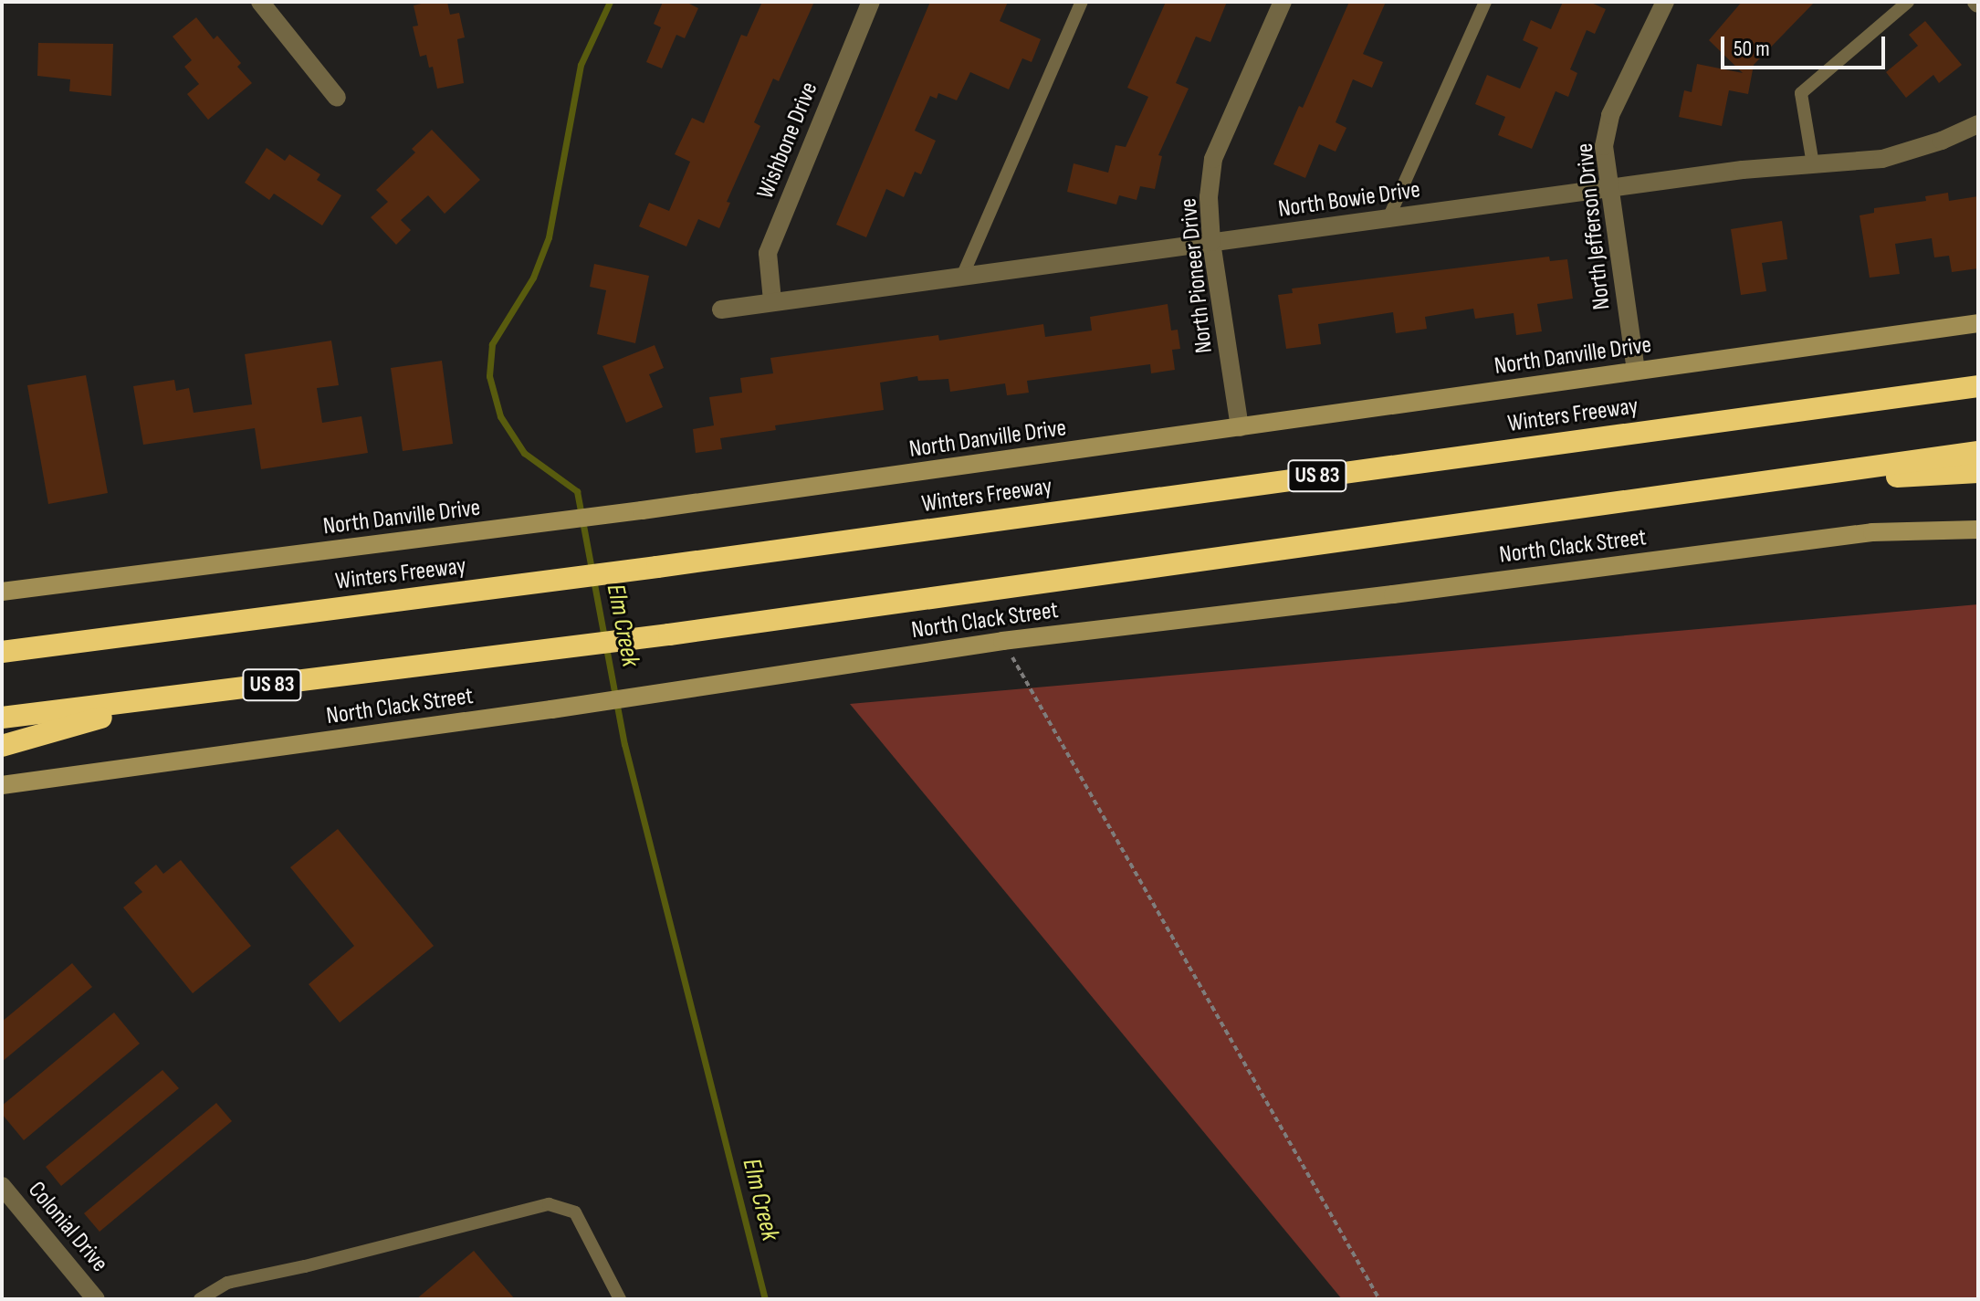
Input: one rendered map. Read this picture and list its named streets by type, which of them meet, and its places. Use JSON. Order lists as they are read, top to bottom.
{
  "streets": {
    "highway": ["Winters Freeway", "US 83"],
    "main road": ["North Danville Drive", "North Clack Street"],
    "street": [
      "Wishbone Drive",
      "North Bowie Drive",
      "North Jefferson Drive",
      "North Pioneer Drive",
      "Colonial Drive"
    ]
  },
  "crossings": [
    ["Wishbone Drive", "North Bowie Drive"],
    ["North Bowie Drive", "North Jefferson Drive"],
    ["North Bowie Drive", "North Pioneer Drive"],
    ["North Jefferson Drive", "North Danville Drive"],
    ["North Pioneer Drive", "North Danville Drive"]
  ],
  "water": ["Elm Creek"],
  "scale_bar": "50 m"
}
